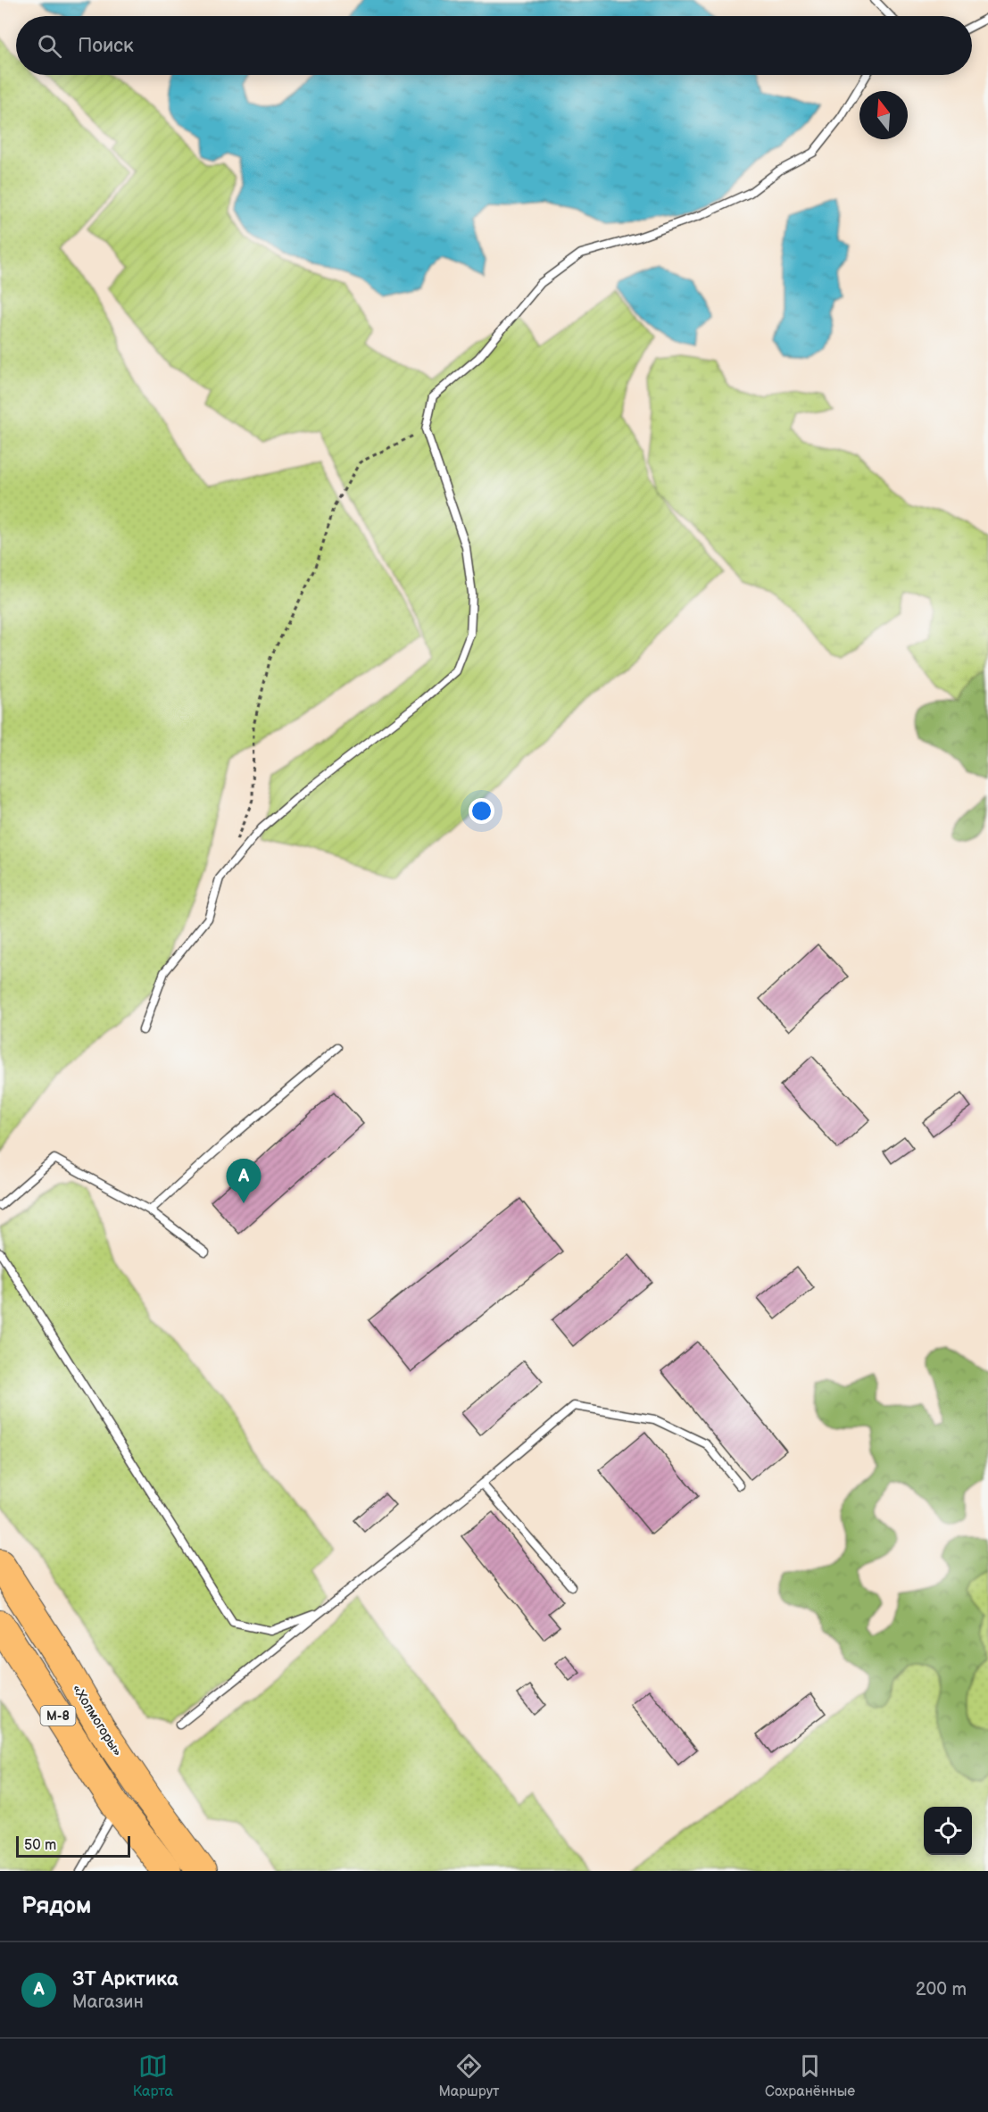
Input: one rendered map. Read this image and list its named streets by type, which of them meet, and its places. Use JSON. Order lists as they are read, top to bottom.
{
  "streets": {
    "highway": ["М-8", "«Холмогоры»"]
  },
  "scale_bar": "50 m",
  "north": "top",
  "page": {
    "search": "Поиск",
    "pins": "A",
    "scale": "50 m",
    "heading": "Рядом",
    "list": [
      {
        "mark": "A",
        "name": "ЗТ Арктика",
        "note": "Магазин",
        "value": "200 m"
      }
    ],
    "nav": ["Карта", "Маршрут", "Сохранённые"]
  }
}
